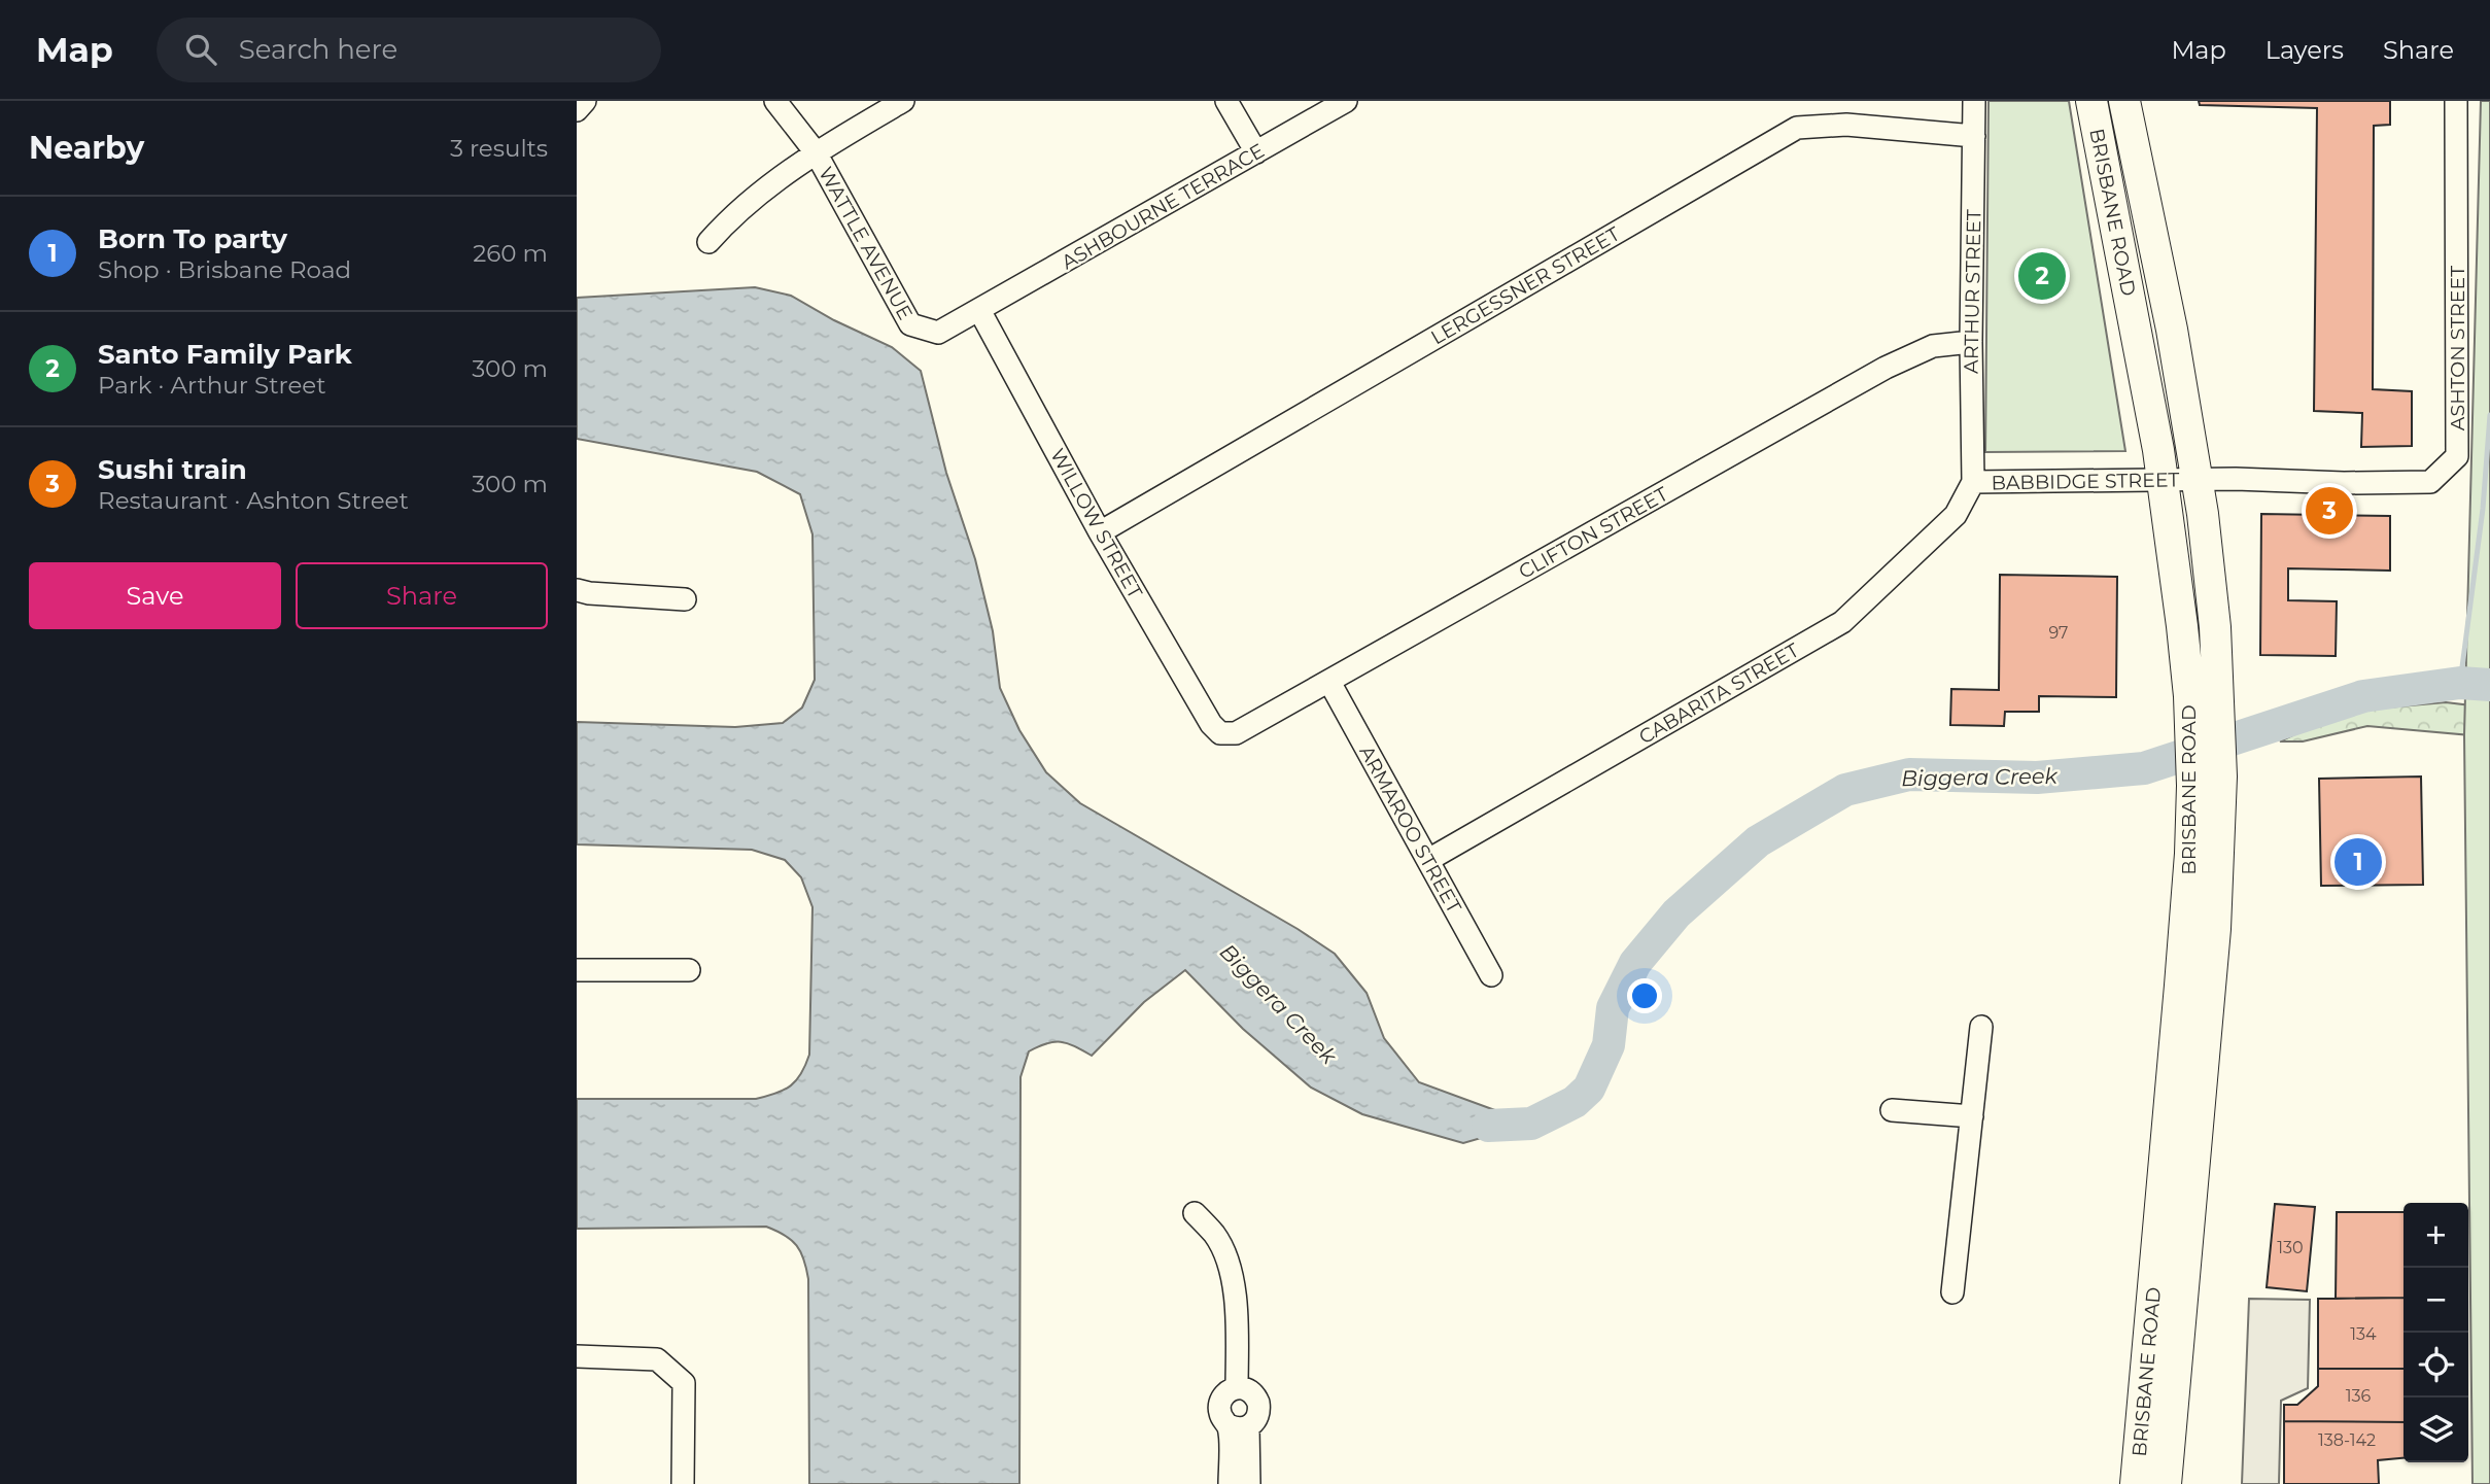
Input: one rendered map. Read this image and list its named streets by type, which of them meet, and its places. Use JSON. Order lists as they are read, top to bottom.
{
  "streets": {
    "highway": ["BRISBANE ROAD"],
    "street": [
      "ASHBOURNE TERRACE",
      "WATTLE AVENUE",
      "LERGESSNER STREET",
      "ARTHUR STREET",
      "ASHTON STREET",
      "BABBIDGE STREET",
      "WILLOW STREET",
      "CLIFTON STREET",
      "CABARITA STREET",
      "ARMAROO STREET"
    ]
  },
  "crossings": [
    ["ASHBOURNE TERRACE", "WATTLE AVENUE"],
    ["ASHBOURNE TERRACE", "WILLOW STREET"],
    ["BRISBANE ROAD", "ASHTON STREET"],
    ["BRISBANE ROAD", "BABBIDGE STREET"],
    ["WATTLE AVENUE", "WILLOW STREET"],
    ["LERGESSNER STREET", "ARTHUR STREET"],
    ["LERGESSNER STREET", "WILLOW STREET"],
    ["ARTHUR STREET", "BABBIDGE STREET"],
    ["ARTHUR STREET", "CLIFTON STREET"],
    ["ARTHUR STREET", "CABARITA STREET"],
    ["ASHTON STREET", "BABBIDGE STREET"],
    ["BABBIDGE STREET", "CABARITA STREET"],
    ["WILLOW STREET", "CLIFTON STREET"],
    ["CLIFTON STREET", "ARMAROO STREET"],
    ["CABARITA STREET", "ARMAROO STREET"]
  ],
  "water": ["Biggera Creek"],
  "house_numbers": [
    "97",
    "130",
    "134",
    "136",
    "138-142"
  ],
  "page": {
    "header": "Map",
    "search": "Search here",
    "nav": ["Map", "Layers", "Share"],
    "heading": ["Nearby", "3 results"],
    "list": [
      {
        "mark": "1",
        "name": "Born To party",
        "note": "Shop · Brisbane Road",
        "value": "260 m"
      },
      {
        "mark": "2",
        "name": "Santo Family Park",
        "note": "Park · Arthur Street",
        "value": "300 m"
      },
      {
        "mark": "3",
        "name": "Sushi train",
        "note": "Restaurant · Ashton Street",
        "value": "300 m"
      }
    ],
    "pins": ["2", "3", "1"],
    "buttons": ["Save", "Share"],
    "map_buttons": ["+", "−"]
  }
}
